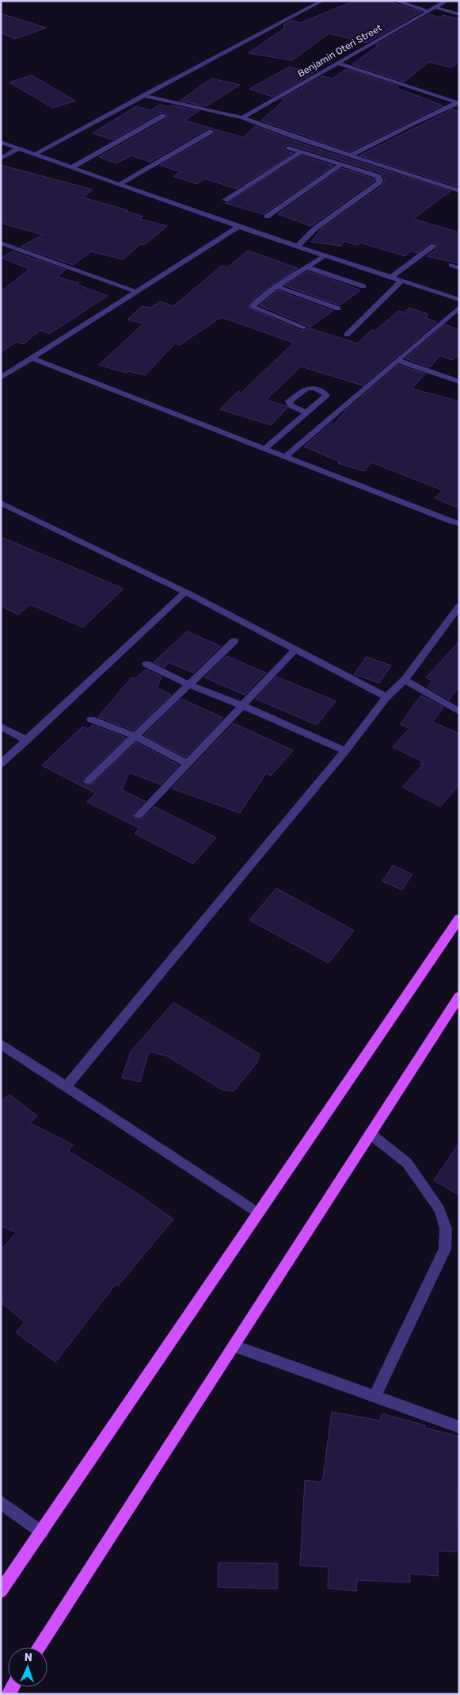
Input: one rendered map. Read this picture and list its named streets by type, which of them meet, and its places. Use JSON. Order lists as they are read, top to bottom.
{
  "streets": {
    "street": ["Benjamin Oteri Street"]
  },
  "north": "top"
}
